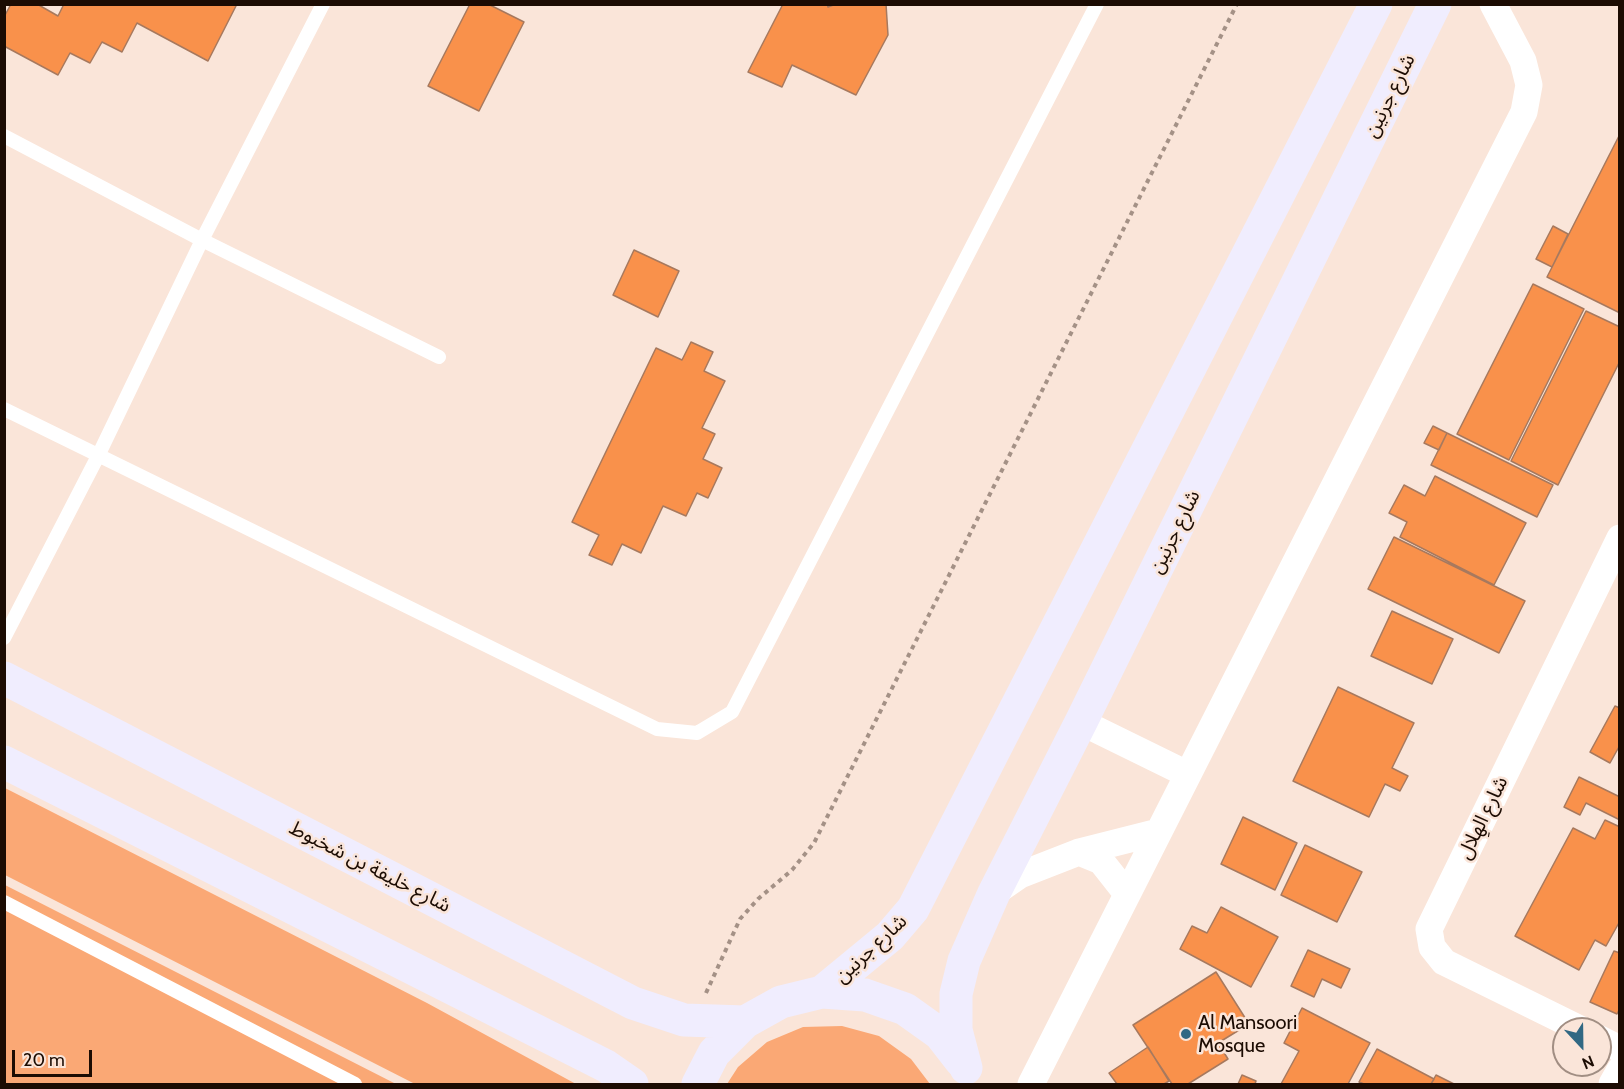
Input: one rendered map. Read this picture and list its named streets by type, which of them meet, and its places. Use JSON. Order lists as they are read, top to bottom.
{
  "streets": {
    "main road": ["شارع جرنين", "شارع خليفة بن شخبوط"],
    "street": ["شارع الهِلال"]
  },
  "places": ["Al Mansoori Mosque"],
  "scale_bar": "20 m",
  "north": "bottom"
}
